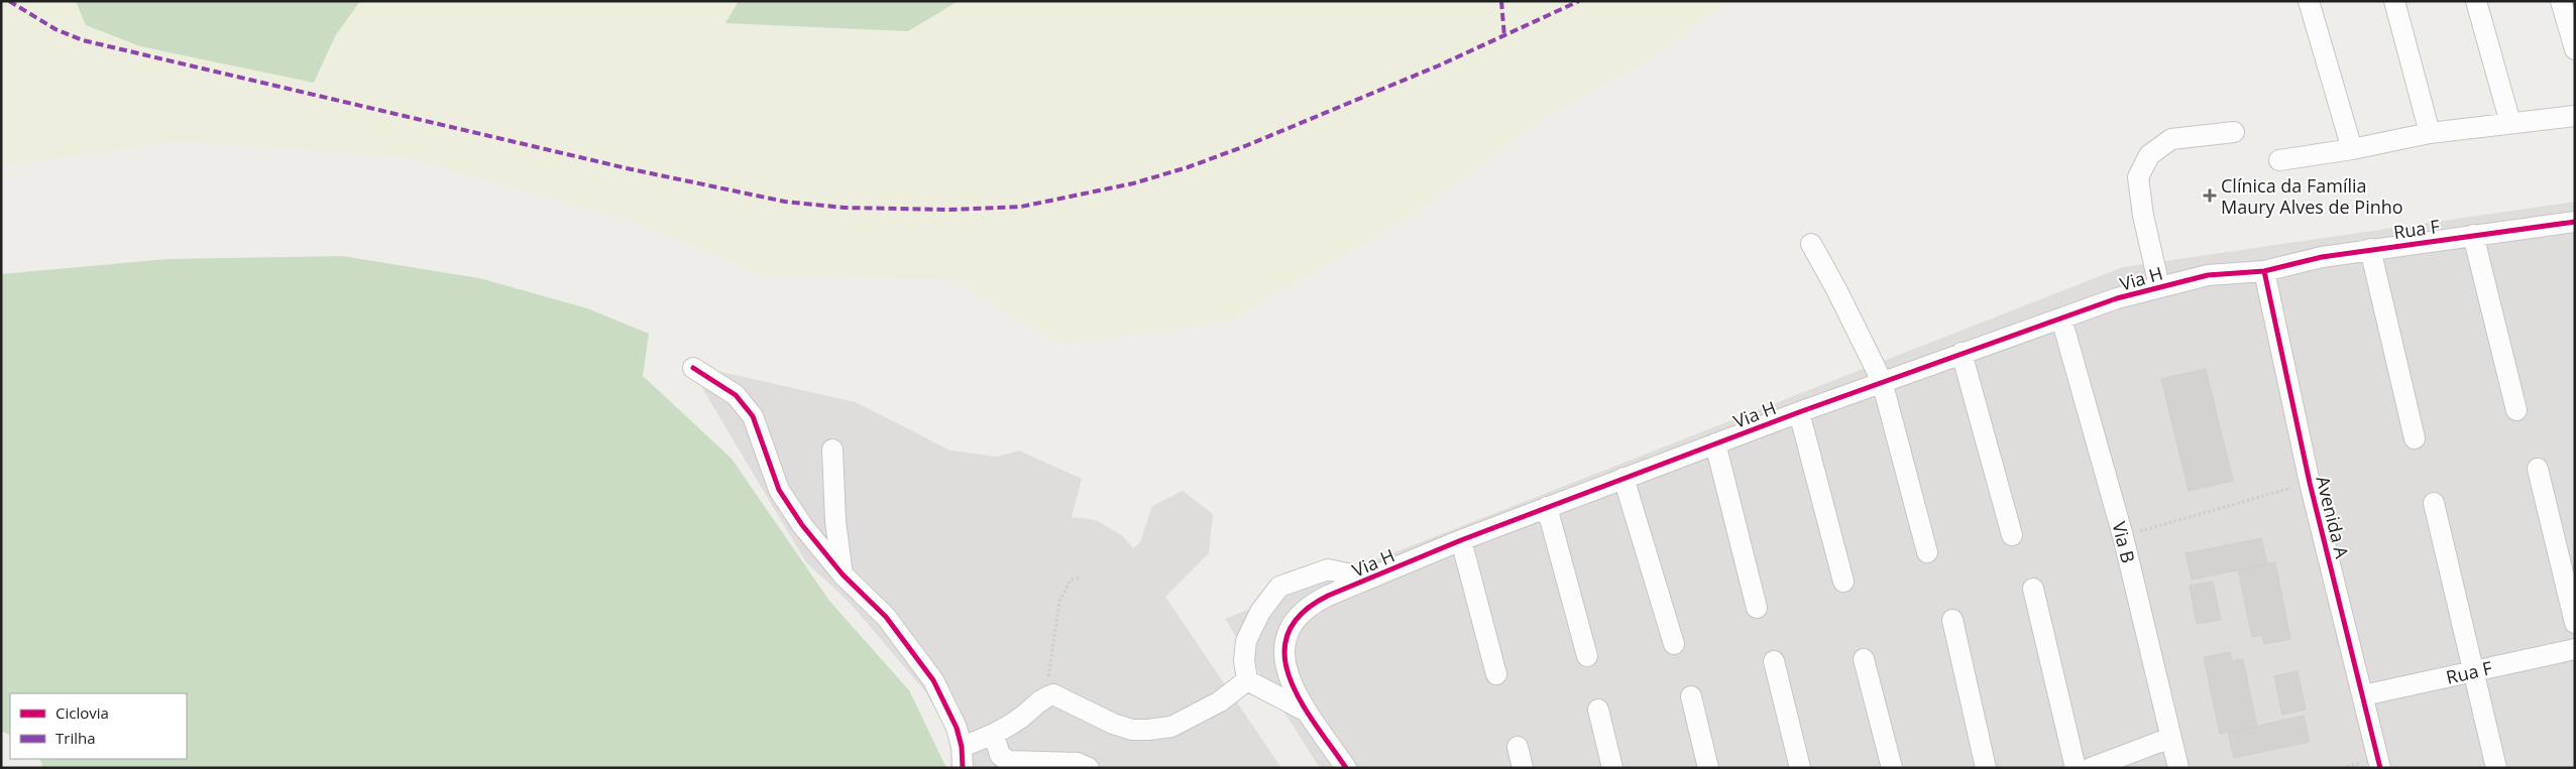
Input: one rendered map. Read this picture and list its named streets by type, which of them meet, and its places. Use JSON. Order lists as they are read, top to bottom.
{
  "streets": {
    "street": [
      "Rua F",
      "Via H",
      "Avenida A",
      "Via B"
    ]
  },
  "crossings": [
    ["Rua F", "Via H"],
    ["Rua F", "Avenida A"],
    ["Via H", "Avenida A"],
    ["Via H", "Via B"]
  ],
  "places": {
    "health": ["Clínica da Família Maury Alves de Pinho"]
  },
  "legend": ["Ciclovia", "Trilha"]
}
